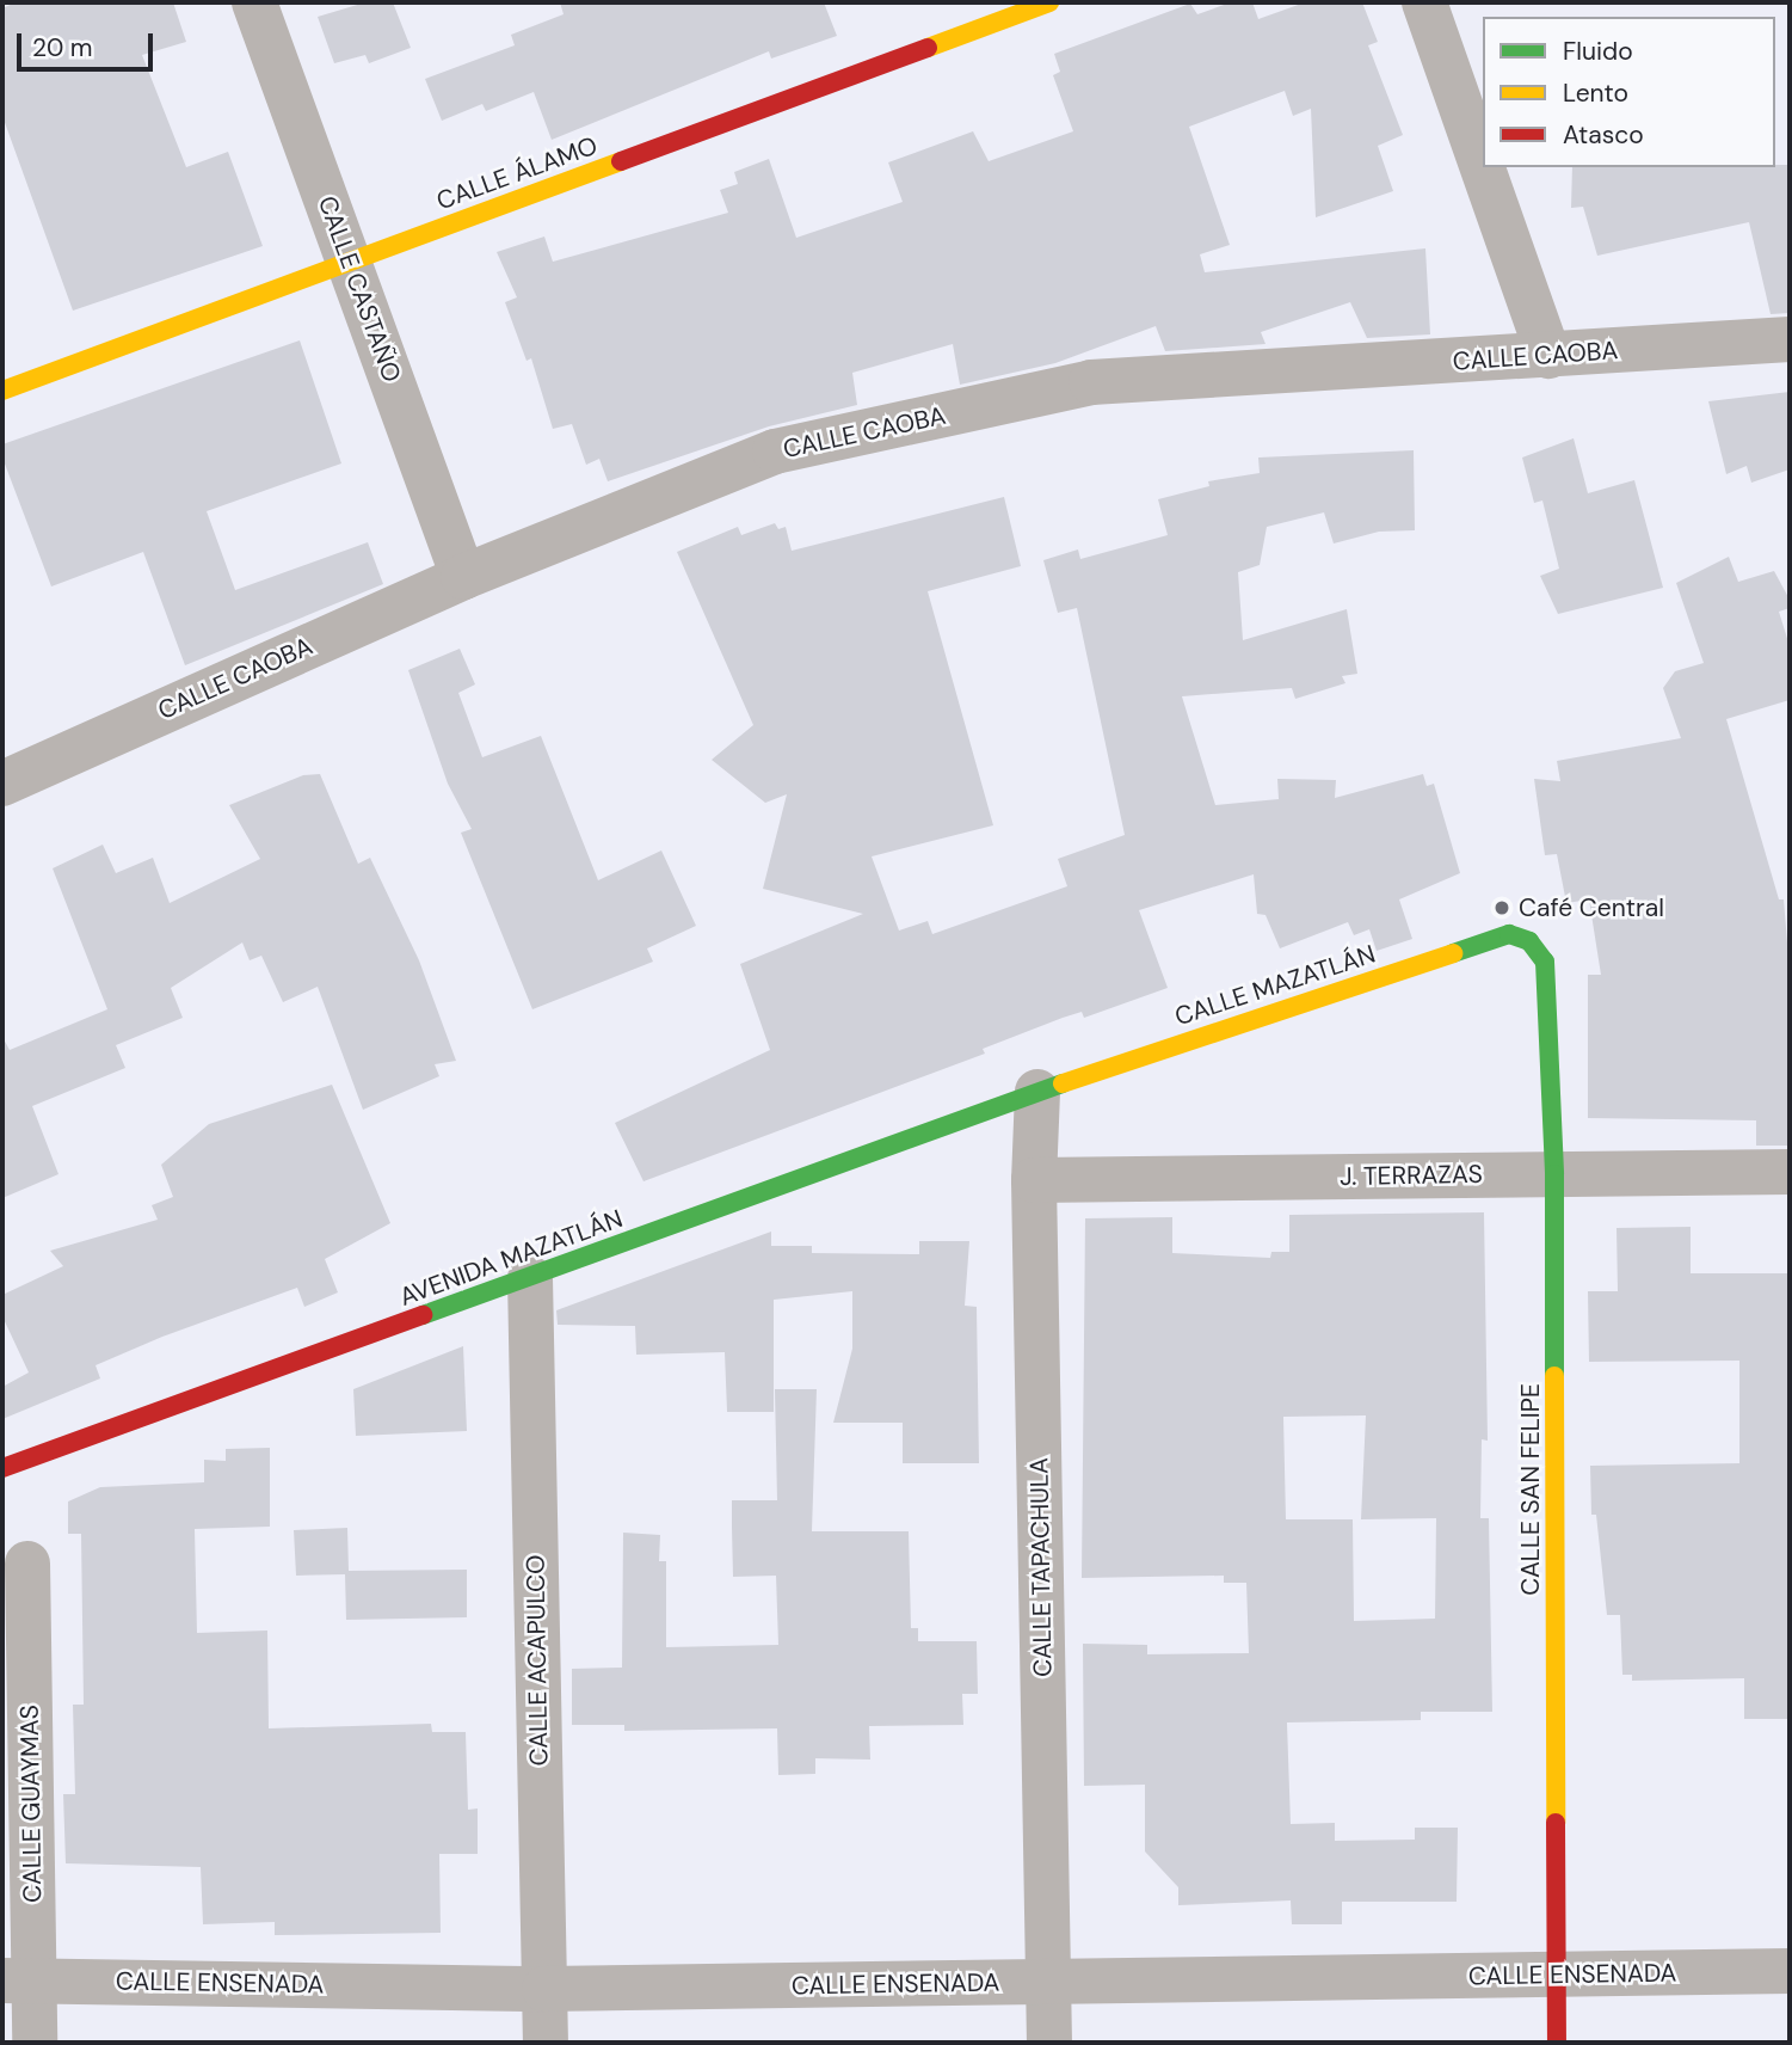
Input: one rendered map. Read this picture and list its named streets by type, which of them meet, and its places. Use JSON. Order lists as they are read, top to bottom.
{
  "streets": {
    "street": [
      "CALLE ÁLAMO",
      "CALLE CASTAÑO",
      "CALLE CAOBA",
      "CALLE MAZATLÁN",
      "J. TERRAZAS",
      "AVENIDA MAZATLÁN",
      "CALLE SAN FELIPE",
      "CALLE TAPACHULA",
      "CALLE ACAPULCO",
      "CALLE GUAYMAS",
      "CALLE ENSENADA"
    ]
  },
  "crossings": [
    ["CALLE ÁLAMO", "CALLE CASTAÑO"],
    ["CALLE CASTAÑO", "CALLE CAOBA"],
    ["CALLE MAZATLÁN", "AVENIDA MAZATLÁN"],
    ["CALLE MAZATLÁN", "CALLE SAN FELIPE"],
    ["CALLE MAZATLÁN", "CALLE TAPACHULA"],
    ["J. TERRAZAS", "CALLE SAN FELIPE"],
    ["J. TERRAZAS", "CALLE TAPACHULA"],
    ["AVENIDA MAZATLÁN", "CALLE TAPACHULA"],
    ["AVENIDA MAZATLÁN", "CALLE ACAPULCO"],
    ["CALLE SAN FELIPE", "CALLE ENSENADA"],
    ["CALLE TAPACHULA", "CALLE ENSENADA"],
    ["CALLE ACAPULCO", "CALLE ENSENADA"],
    ["CALLE GUAYMAS", "CALLE ENSENADA"]
  ],
  "places": ["Café Central"],
  "legend": ["Fluido", "Lento", "Atasco"],
  "scale_bar": "20 m"
}
